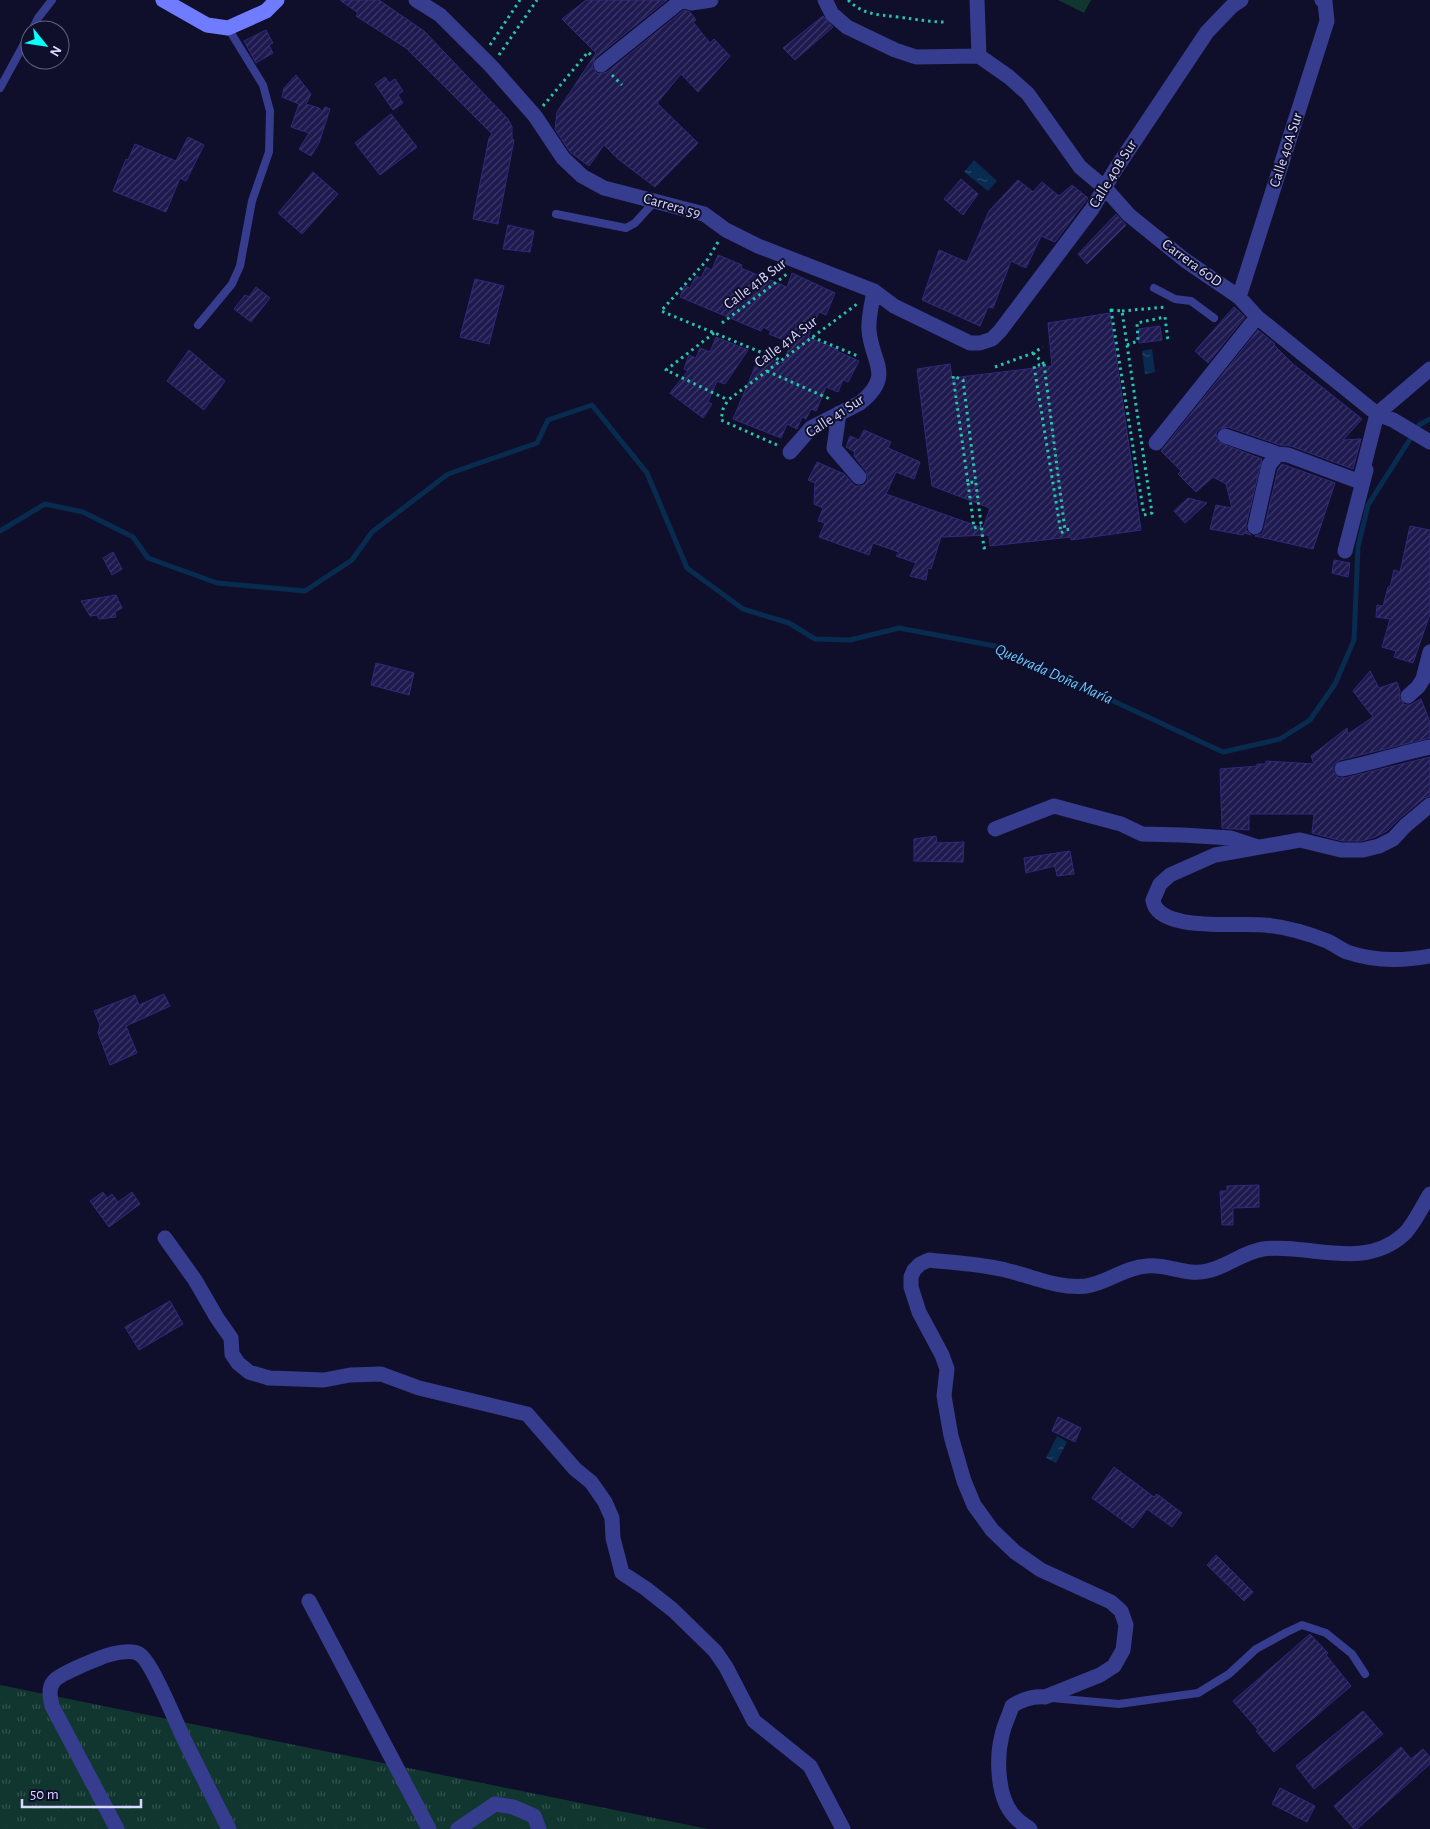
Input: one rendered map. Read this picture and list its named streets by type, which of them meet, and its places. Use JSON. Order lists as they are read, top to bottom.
{
  "streets": {
    "street": [
      "Calle 40A Sur",
      "Calle 40B Sur",
      "Carrera 59",
      "Carrera 60D",
      "Calle 41 Sur"
    ],
    "path": ["Calle 41B Sur", "Calle 41A Sur"]
  },
  "crossings": [
    ["Calle 40A Sur", "Carrera 60D"],
    ["Calle 40B Sur", "Carrera 59"],
    ["Calle 40B Sur", "Carrera 60D"],
    ["Carrera 59", "Calle 41B Sur"],
    ["Carrera 59", "Calle 41A Sur"]
  ],
  "water": ["Quebrada Doña María"],
  "scale_bar": "50 m",
  "north": "bottom right"
}
